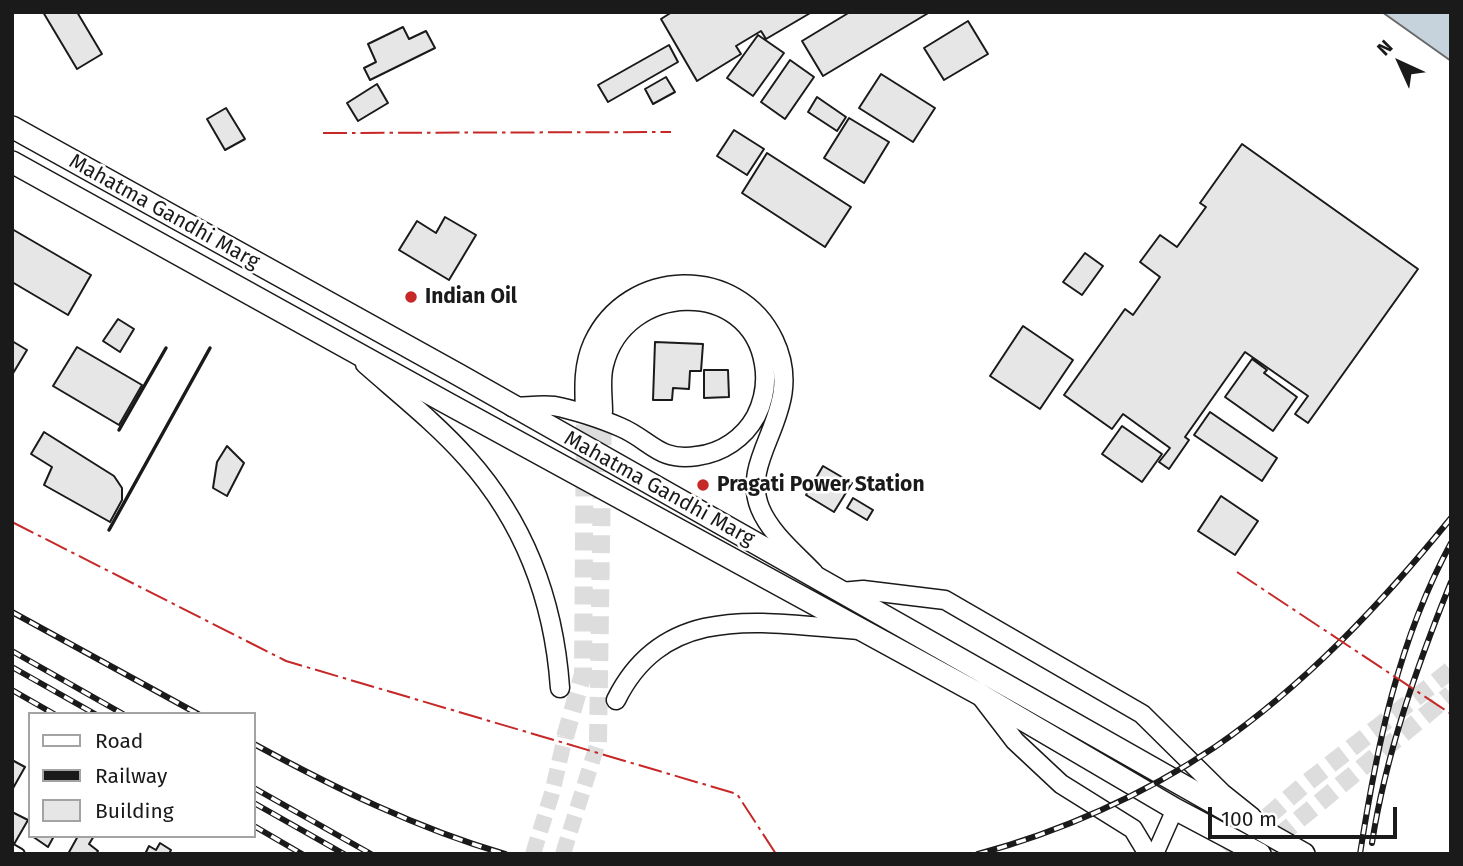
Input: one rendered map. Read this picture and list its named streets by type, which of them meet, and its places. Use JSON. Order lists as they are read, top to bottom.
{
  "streets": {
    "highway": ["Mahatma Gandhi Marg"]
  },
  "places": ["Indian Oil", "Pragati Power Station"],
  "legend": ["Road", "Railway", "Building"],
  "scale_bar": "100 m",
  "north": "top left"
}
